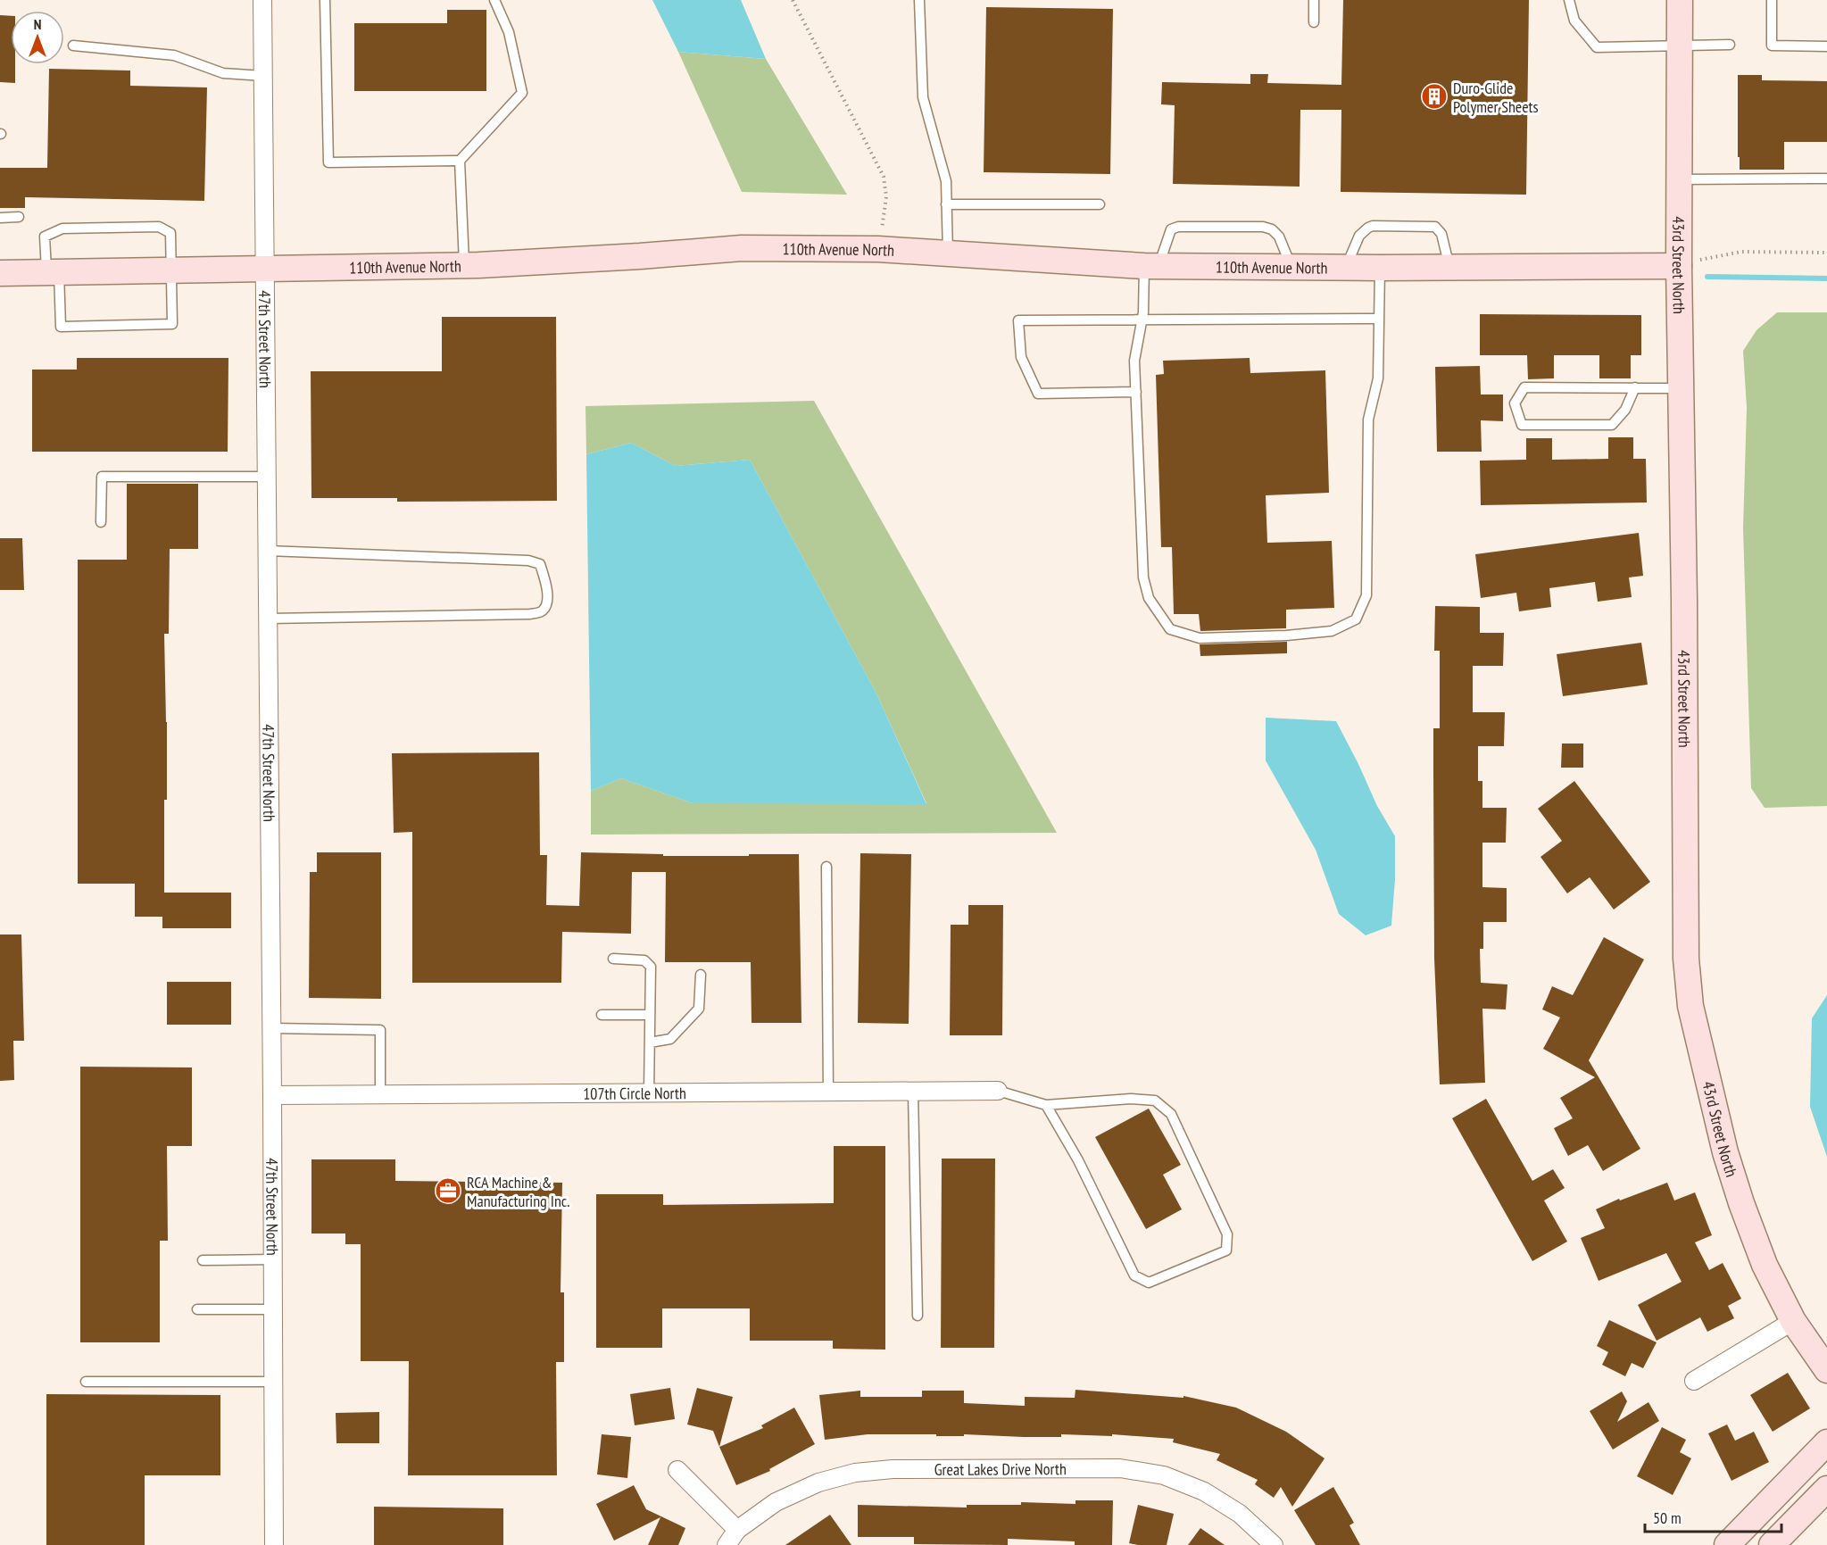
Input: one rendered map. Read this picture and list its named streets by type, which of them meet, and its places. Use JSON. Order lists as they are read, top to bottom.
{
  "streets": {
    "street": [
      "110th Avenue North",
      "43rd Street North",
      "47th Street North",
      "107th Circle North",
      "Great Lakes Drive North"
    ]
  },
  "crossings": [
    ["110th Avenue North", "43rd Street North"],
    ["110th Avenue North", "47th Street North"],
    ["47th Street North", "107th Circle North"]
  ],
  "places": {
    "building": ["Duro-Glide Polymer Sheets"],
    "office": ["RCA Machine & Manufacturing Inc."]
  },
  "scale_bar": "50 m",
  "north": "top"
}
